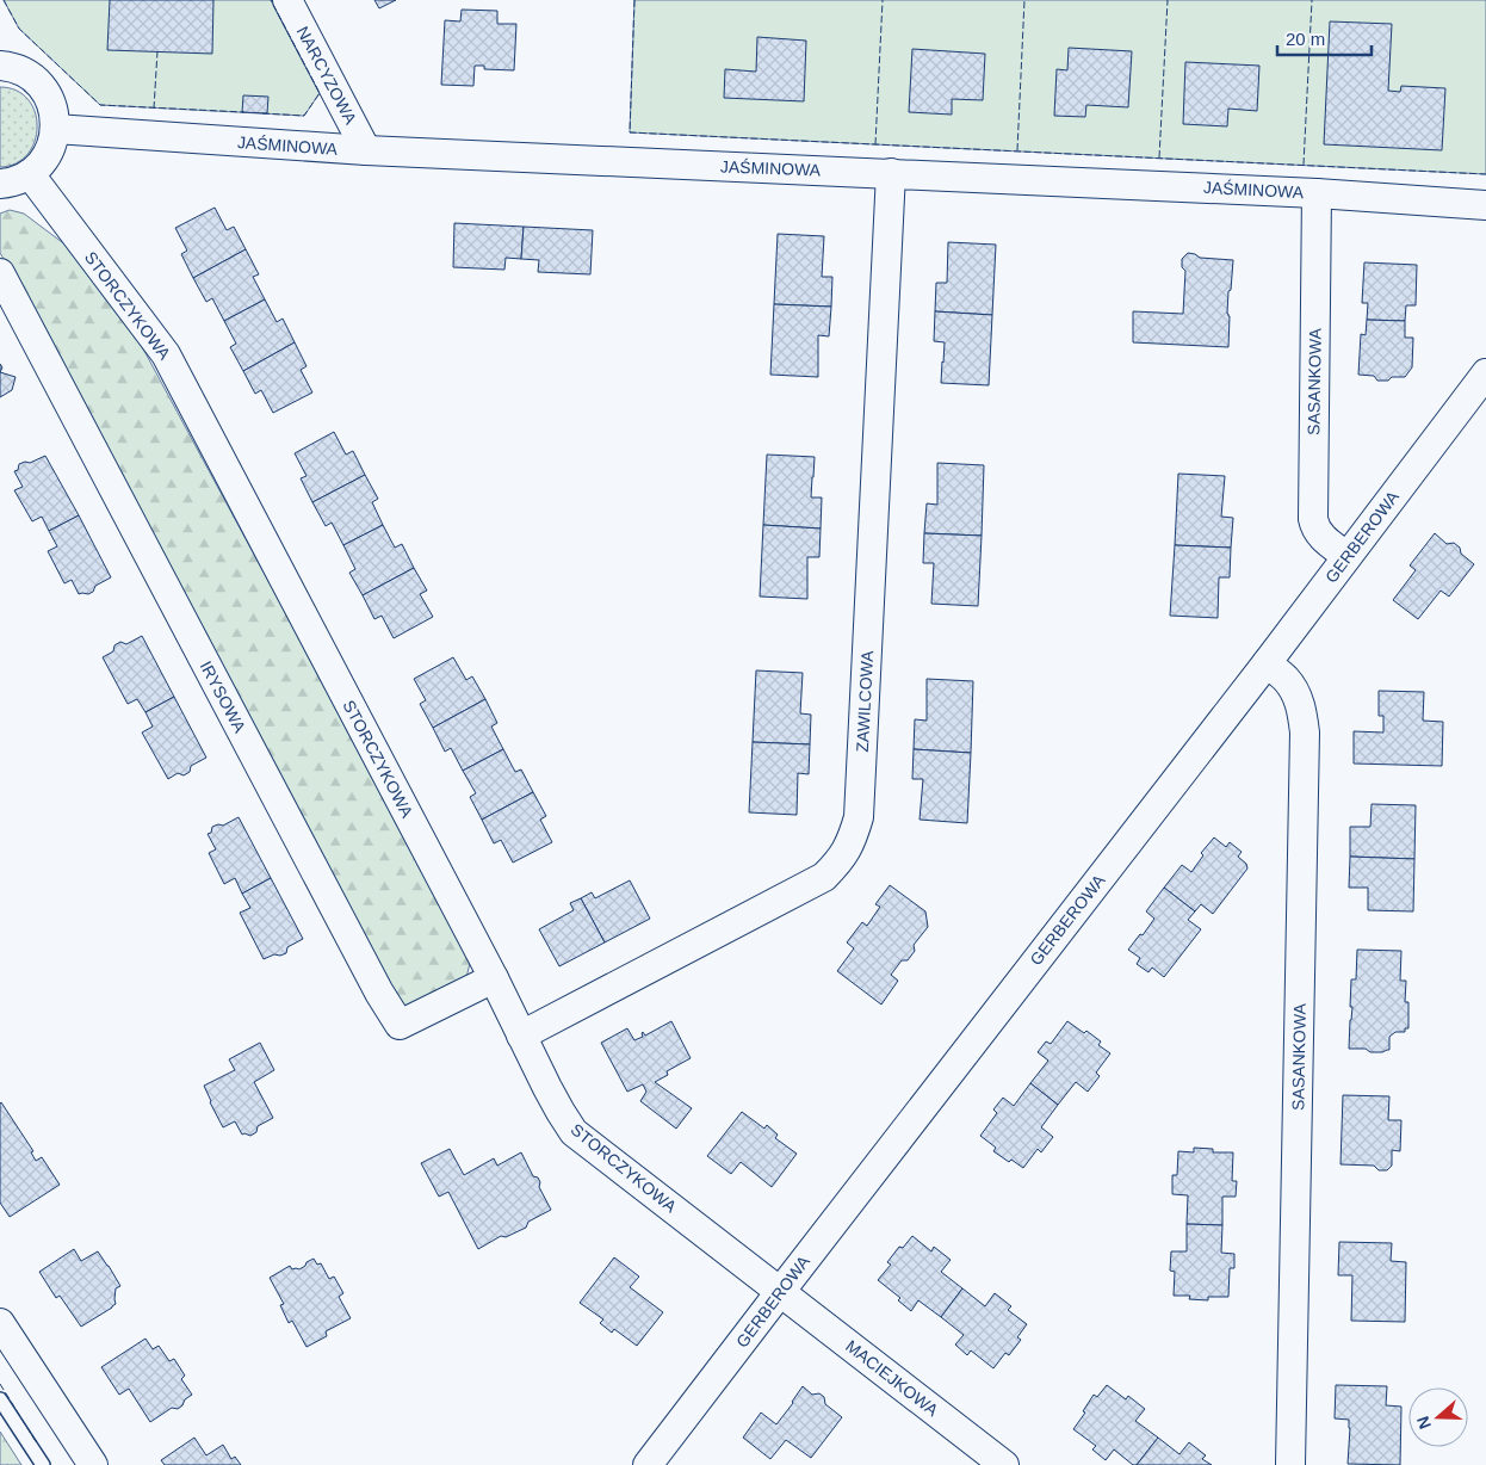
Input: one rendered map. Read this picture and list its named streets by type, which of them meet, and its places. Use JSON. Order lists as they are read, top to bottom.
{
  "streets": {
    "street": [
      "NARCYZOWA",
      "JAŚMINOWA",
      "STORCZYKOWA",
      "SASANKOWA",
      "GERBEROWA",
      "IRYSOWA",
      "ZAWILCOWA",
      "MACIEJKOWA"
    ]
  },
  "crossings": [
    ["NARCYZOWA", "JAŚMINOWA"],
    ["JAŚMINOWA", "SASANKOWA"],
    ["JAŚMINOWA", "ZAWILCOWA"],
    ["STORCZYKOWA", "GERBEROWA"],
    ["STORCZYKOWA", "IRYSOWA"],
    ["STORCZYKOWA", "ZAWILCOWA"],
    ["STORCZYKOWA", "MACIEJKOWA"],
    ["SASANKOWA", "GERBEROWA"],
    ["GERBEROWA", "MACIEJKOWA"]
  ],
  "scale_bar": "20 m",
  "north": "left"
}
